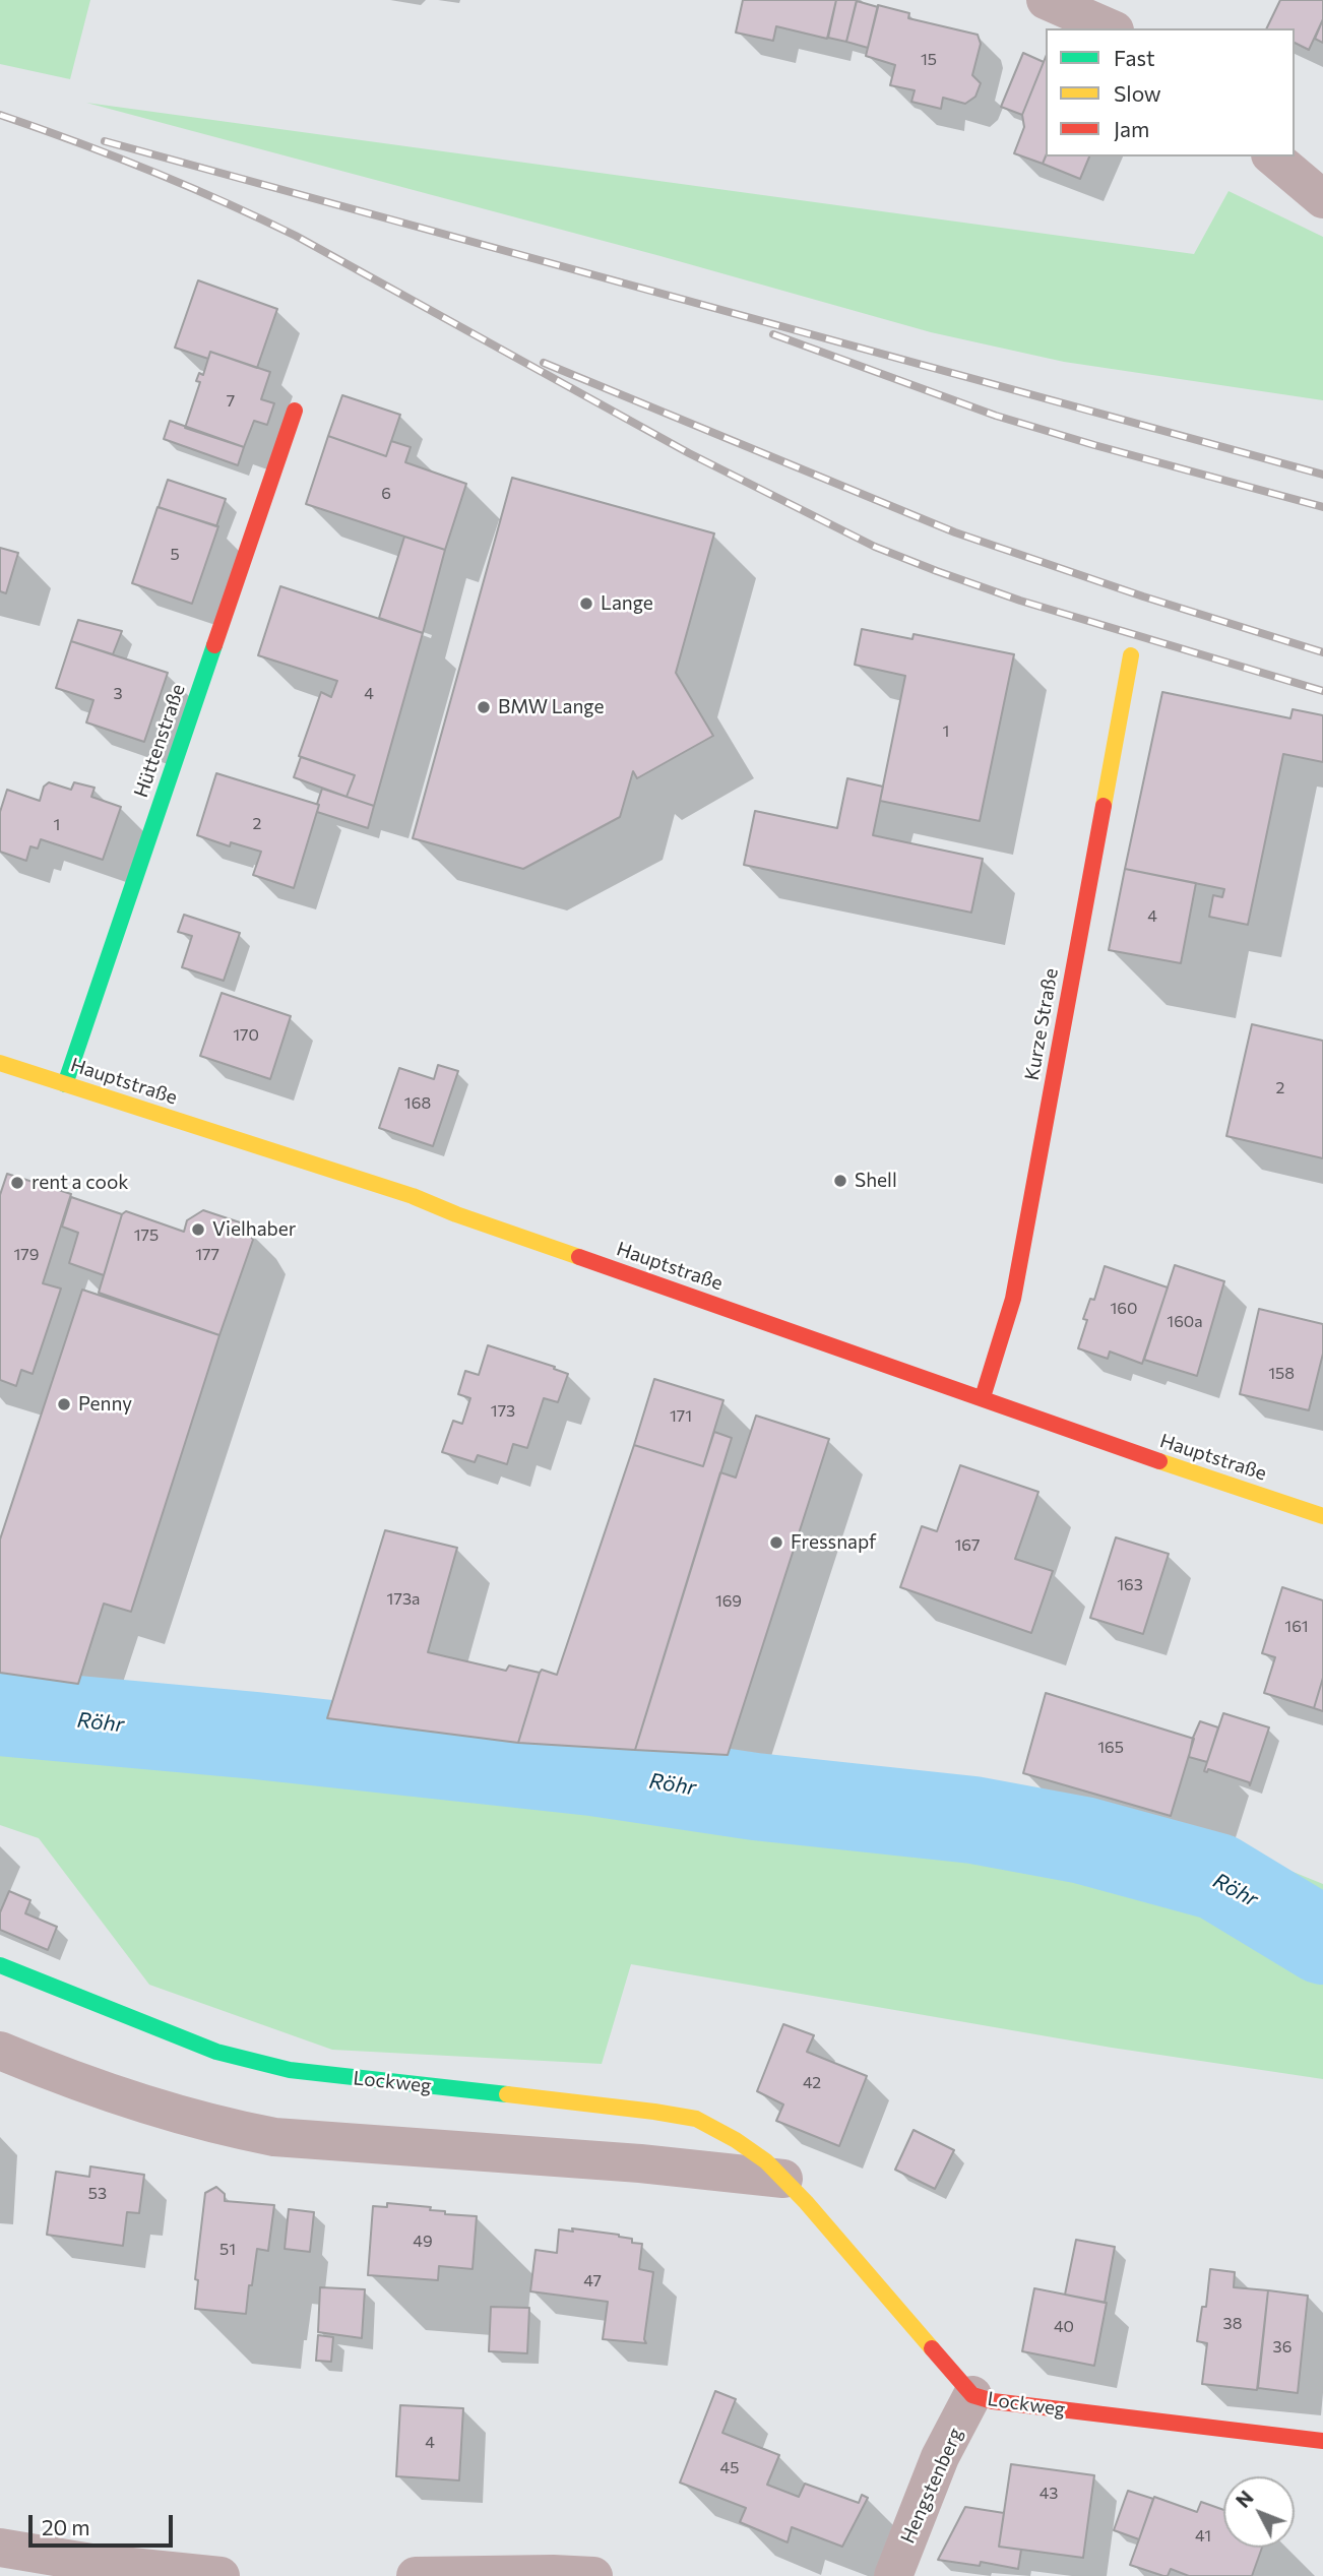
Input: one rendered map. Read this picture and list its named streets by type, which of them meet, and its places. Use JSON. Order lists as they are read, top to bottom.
{
  "streets": {
    "street": [
      "Hüttenstraße",
      "Kurze Straße",
      "Hauptstraße",
      "Lockweg",
      "Hengstenberg"
    ]
  },
  "crossings": [
    ["Hüttenstraße", "Hauptstraße"],
    ["Kurze Straße", "Hauptstraße"],
    ["Lockweg", "Hengstenberg"]
  ],
  "water": ["Röhr"],
  "places": [
    "Lange",
    "BMW Lange",
    "Shell",
    "rent a cook",
    "Vielhaber",
    "Penny",
    "Fressnapf"
  ],
  "house_numbers": [
    "15",
    "7",
    "6",
    "5",
    "3",
    "4",
    "1",
    "2",
    "1",
    "4",
    "170",
    "2",
    "168",
    "175",
    "179",
    "177",
    "160",
    "160a",
    "158",
    "173",
    "171",
    "167",
    "163",
    "173a",
    "169",
    "161",
    "165",
    "42",
    "53",
    "49",
    "51",
    "47",
    "38",
    "40",
    "36",
    "4",
    "45",
    "43",
    "41"
  ],
  "legend": ["Fast", "Slow", "Jam"],
  "scale_bar": "20 m",
  "north": "top left"
}
